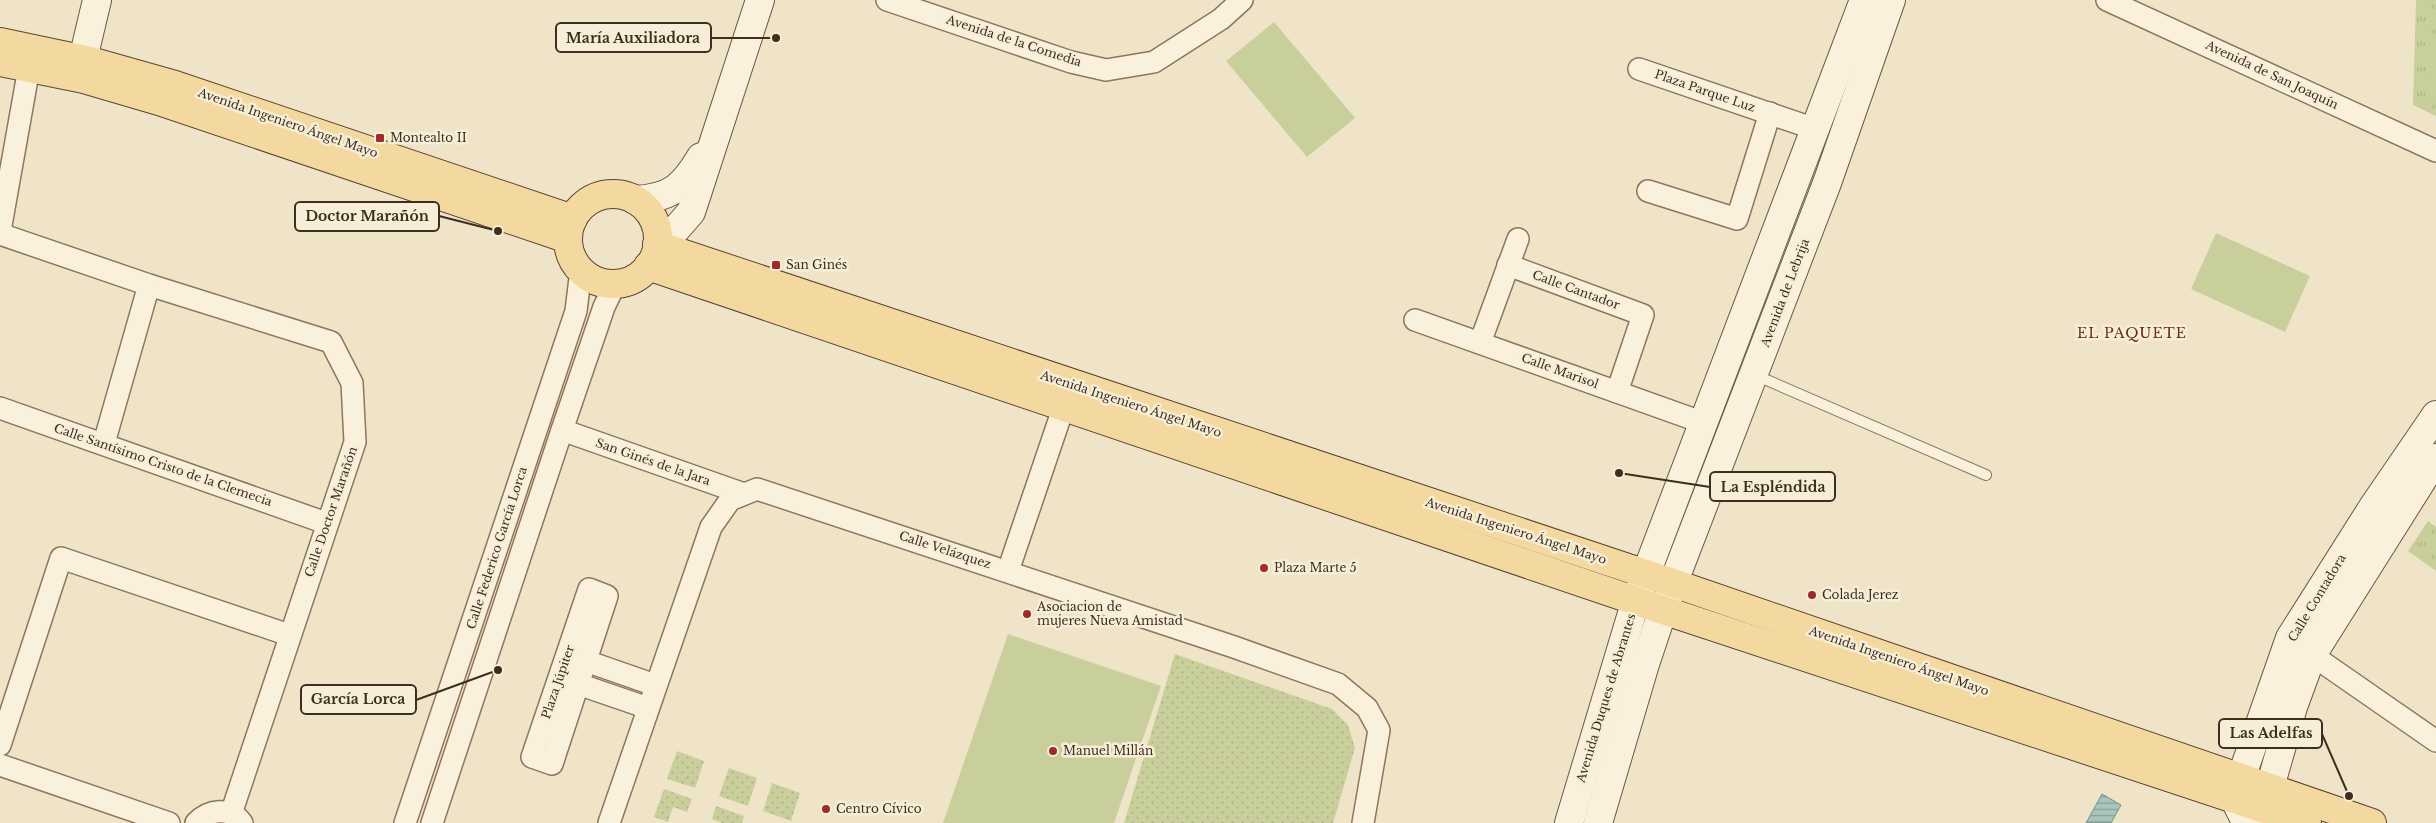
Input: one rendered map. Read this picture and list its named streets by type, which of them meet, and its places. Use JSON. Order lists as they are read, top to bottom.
{
  "streets": {
    "main road": [
      "Avenida Ingeniero Ángel Mayo",
      "Avenida de Lebrija",
      "Calle Contadora",
      "Avenida Duques de Abrantes"
    ],
    "street": [
      "Avenida de la Comedia",
      "Avenida de San Joaquín",
      "Plaza Parque Luz",
      "Calle Cantador",
      "Calle Marisol",
      "San Ginés de la Jara",
      "Calle Santísimo Cristo de la Clemecia",
      "Calle Doctor Marañón",
      "Calle Federico García Lorca",
      "Calle Velázquez",
      "Plaza Júpiter"
    ]
  },
  "crossings": [
    ["Plaza Parque Luz", "Avenida de Lebrija"],
    ["Avenida Ingeniero Ángel Mayo", "Avenida de Lebrija"],
    ["Avenida Ingeniero Ángel Mayo", "Calle Federico García Lorca"],
    ["Avenida Ingeniero Ángel Mayo", "Calle Contadora"],
    ["Avenida Ingeniero Ángel Mayo", "Avenida Duques de Abrantes"],
    ["Calle Cantador", "Calle Marisol"],
    ["Avenida de Lebrija", "Calle Marisol"],
    ["Avenida de Lebrija", "Avenida Duques de Abrantes"],
    ["San Ginés de la Jara", "Calle Federico García Lorca"],
    ["San Ginés de la Jara", "Calle Velázquez"],
    ["Calle Santísimo Cristo de la Clemecia", "Calle Doctor Marañón"]
  ],
  "districts": ["EL PAQUETE"],
  "places": {
    "other": [
      "María Auxiliadora",
      "Doctor Marañón",
      "La Espléndida",
      "Plaza Marte 5",
      "Colada Jerez",
      "Asociacion de mujeres Nueva Amistad",
      "García Lorca",
      "Manuel Millán",
      "Las Adelfas",
      "Centro Cívico"
    ],
    "transit": ["Montealto II", "San Ginés"]
  }
}
